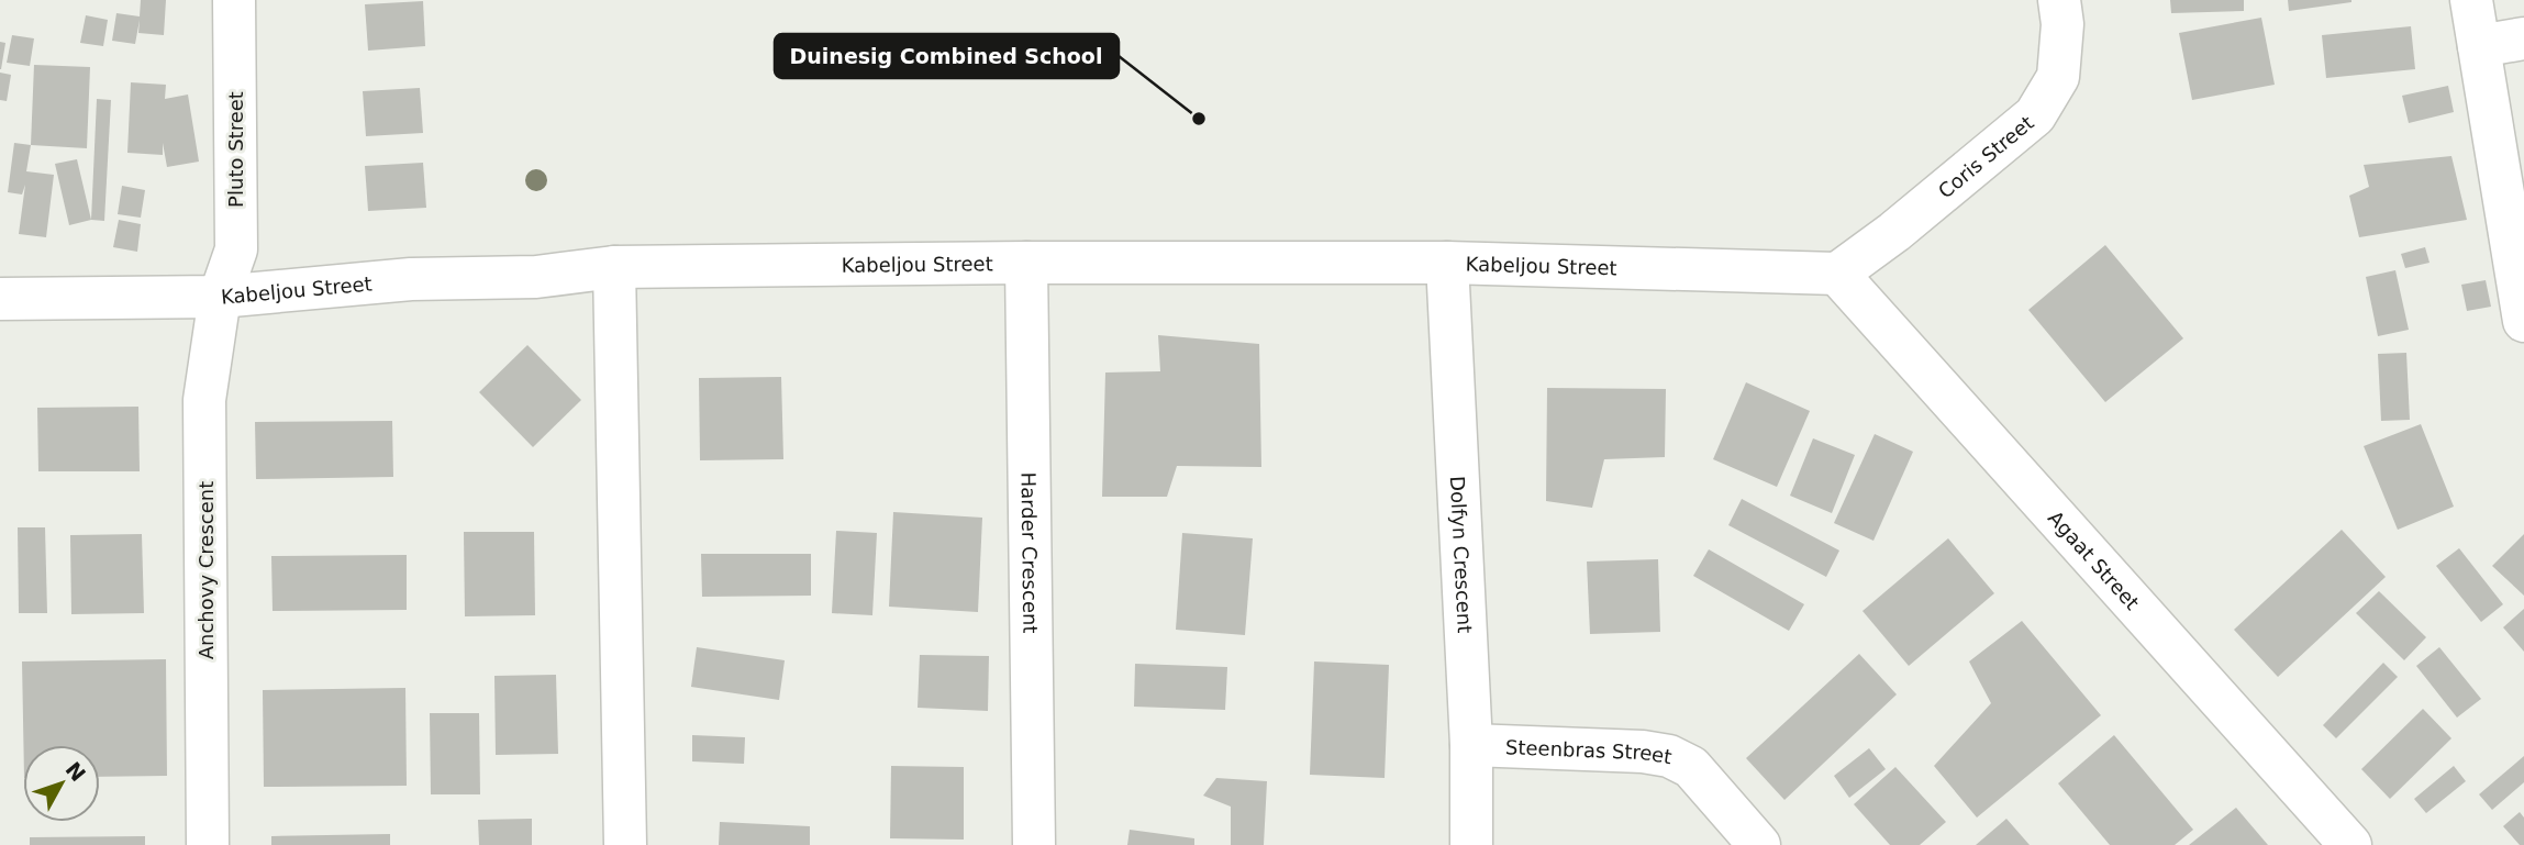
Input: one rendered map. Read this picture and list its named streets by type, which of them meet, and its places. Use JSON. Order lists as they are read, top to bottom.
{
  "streets": {
    "street": [
      "Pluto Street",
      "Coris Street",
      "Kabeljou Street",
      "Harder Crescent",
      "Dolfyn Crescent",
      "Agaat Street",
      "Anchovy Crescent",
      "Steenbras Street"
    ]
  },
  "crossings": [
    ["Pluto Street", "Kabeljou Street"],
    ["Pluto Street", "Anchovy Crescent"],
    ["Coris Street", "Kabeljou Street"],
    ["Coris Street", "Agaat Street"],
    ["Kabeljou Street", "Harder Crescent"],
    ["Kabeljou Street", "Dolfyn Crescent"],
    ["Kabeljou Street", "Agaat Street"],
    ["Kabeljou Street", "Anchovy Crescent"],
    ["Dolfyn Crescent", "Steenbras Street"]
  ],
  "places": ["Duinesig Combined School"],
  "north": "top right"
}
